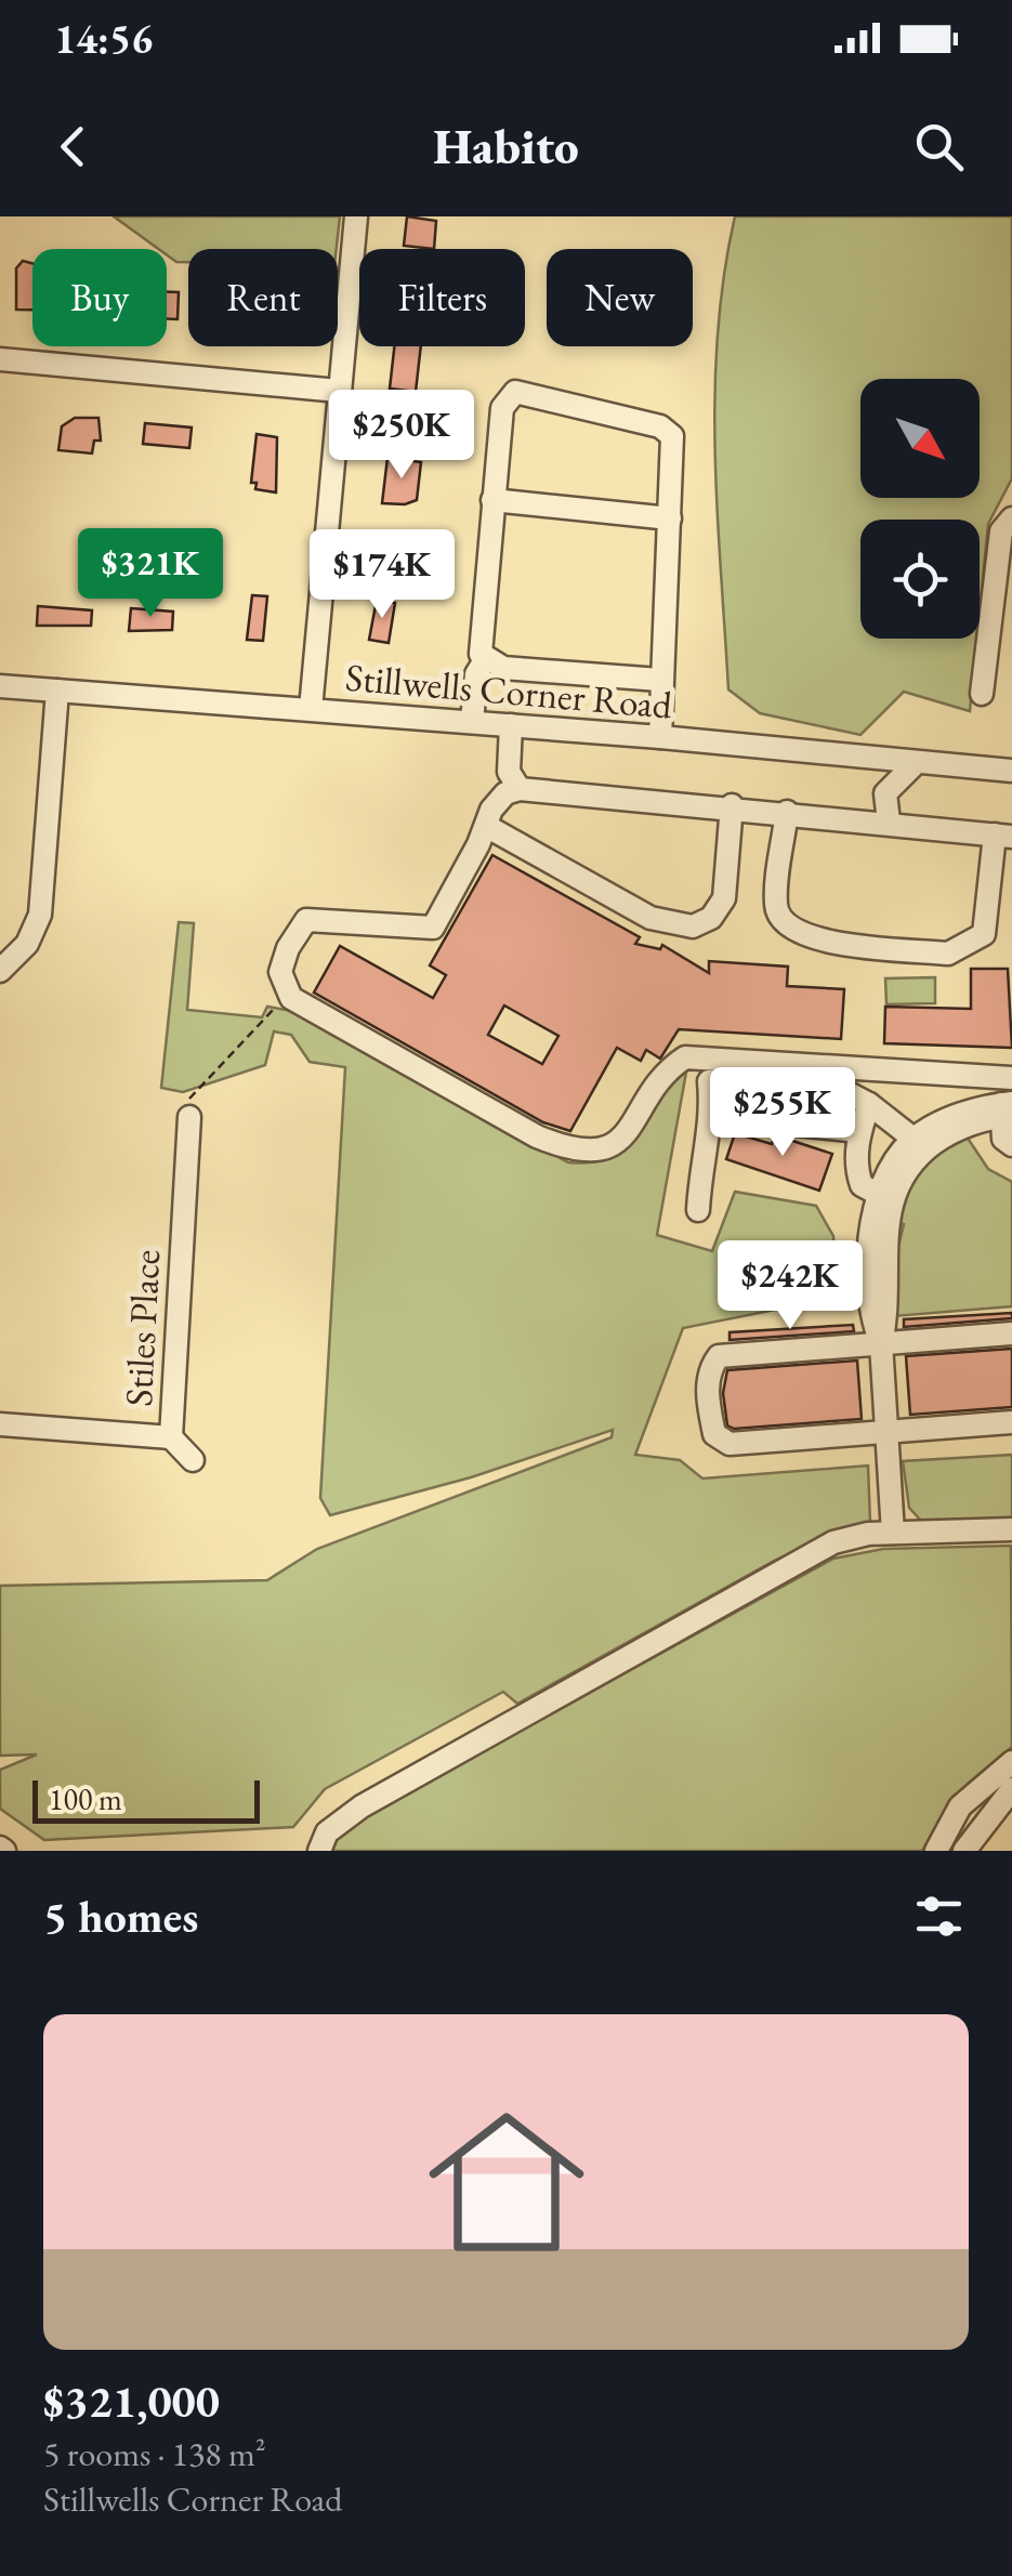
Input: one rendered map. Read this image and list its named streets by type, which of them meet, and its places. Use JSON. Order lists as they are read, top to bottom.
{
  "streets": {
    "street": ["Stillwells Corner Road", "Stiles Place"]
  },
  "scale_bar": "100 m",
  "north": "bottom right",
  "page": {
    "status": "14:56",
    "header": "Habito",
    "chip": [
      "Buy",
      "Rent",
      "Filters",
      "New"
    ],
    "price": [
      "$250K",
      "$321K",
      "$174K",
      "$255K",
      "$242K"
    ],
    "scale": "100 m",
    "heading": "5 homes",
    "list": [
      {
        "name": "$321,000",
        "note": "5 rooms · 138 m² · Stillwells Corner Road"
      }
    ]
  }
}
